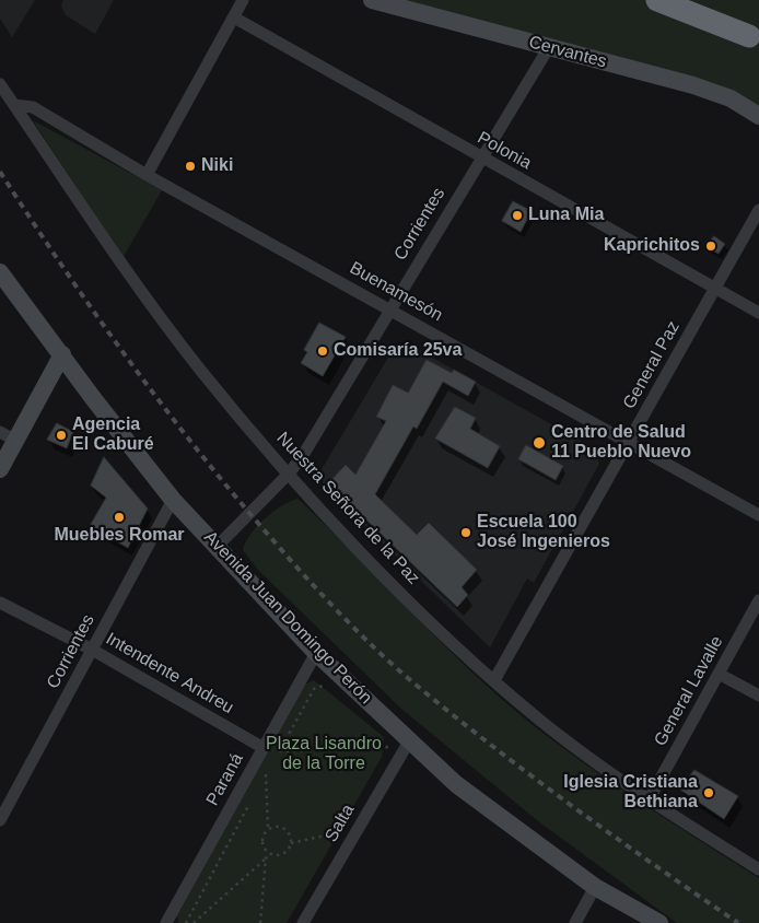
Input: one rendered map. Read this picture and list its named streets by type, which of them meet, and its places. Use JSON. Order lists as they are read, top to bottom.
{
  "streets": {
    "street": [
      "Cervantes",
      "Polonia",
      "Corrientes",
      "Buenamesón",
      "General Paz",
      "Nuestra Señora de la Paz",
      "Avenida Juan Domingo Perón",
      "Intendente Andreu",
      "General Lavalle",
      "Paraná",
      "Salta"
    ]
  },
  "crossings": [
    ["Cervantes", "Corrientes"],
    ["Polonia", "Corrientes"],
    ["Polonia", "General Paz"],
    ["Corrientes", "Buenamesón"],
    ["Corrientes", "Nuestra Señora de la Paz"],
    ["Corrientes", "Avenida Juan Domingo Perón"],
    ["Corrientes", "Intendente Andreu"],
    ["Buenamesón", "General Paz"],
    ["Buenamesón", "Nuestra Señora de la Paz"],
    ["General Paz", "Nuestra Señora de la Paz"],
    ["Nuestra Señora de la Paz", "General Lavalle"],
    ["Avenida Juan Domingo Perón", "Paraná"],
    ["Avenida Juan Domingo Perón", "Salta"],
    ["Intendente Andreu", "Paraná"]
  ],
  "parks": ["Plaza Lisandro de la Torre"],
  "places": [
    "Niki",
    "Luna Mia",
    "Kaprichitos",
    "Comisaría 25va",
    "Agencia El Caburé",
    "Centro de Salud 11 Pueblo Nuevo",
    "Muebles Romar",
    "Escuela 100 José Ingenieros",
    "Iglesia Cristiana Bethiana"
  ]
}
